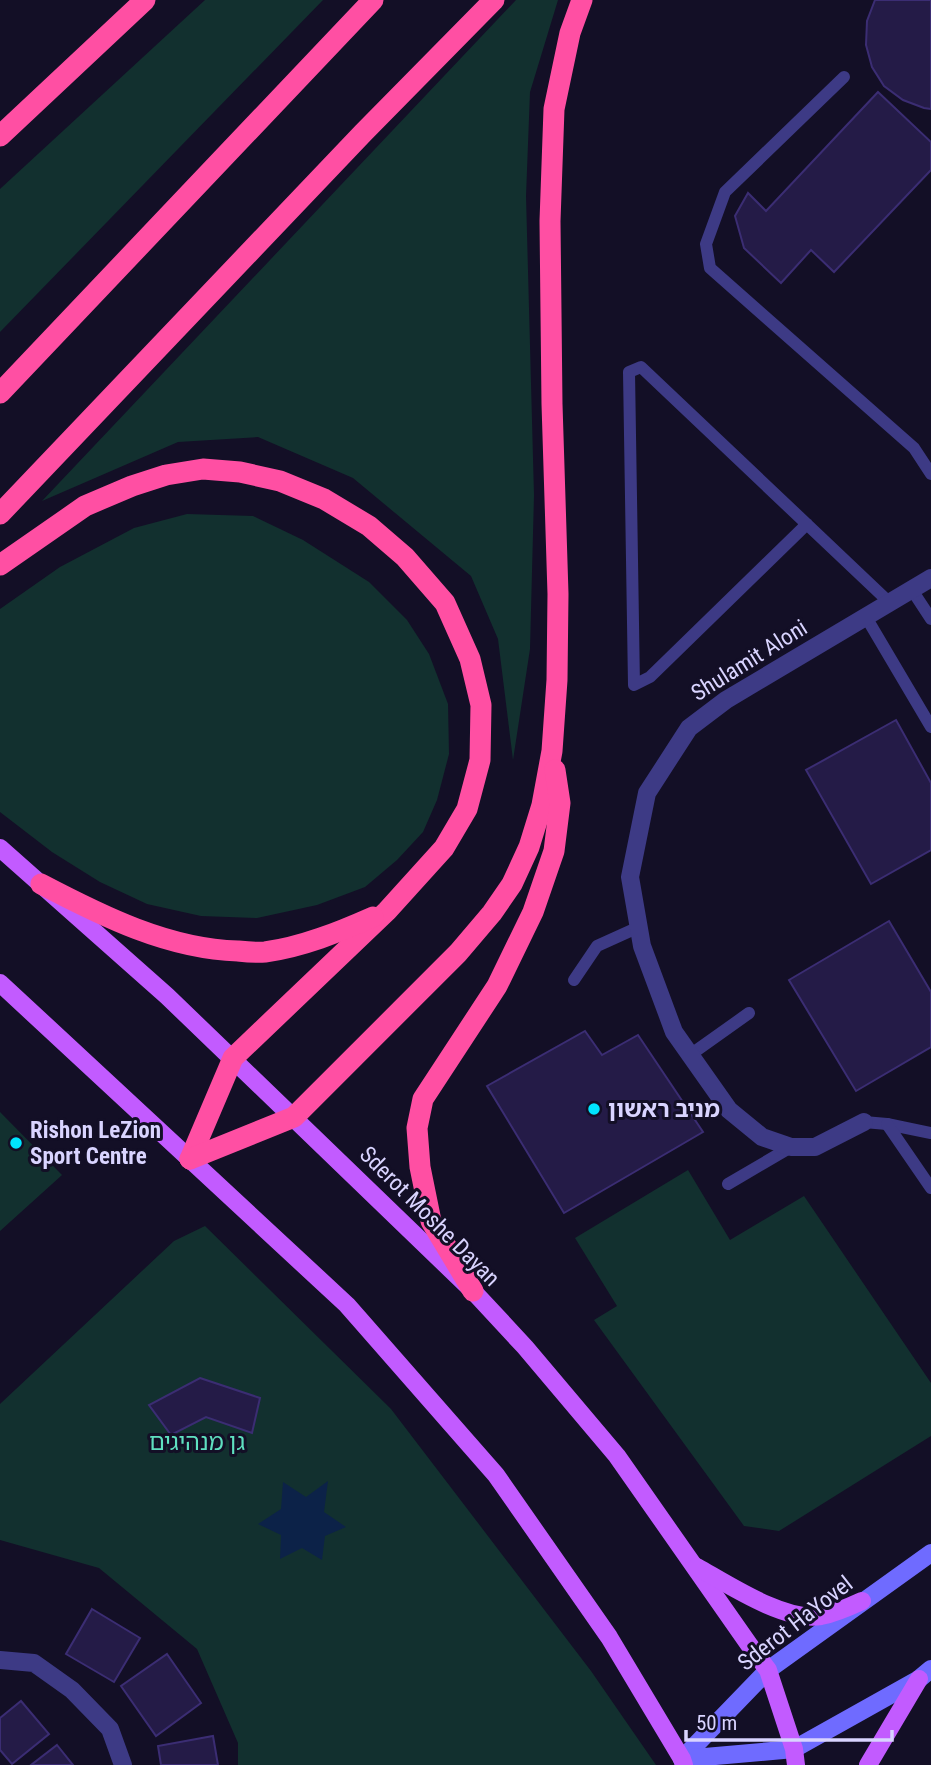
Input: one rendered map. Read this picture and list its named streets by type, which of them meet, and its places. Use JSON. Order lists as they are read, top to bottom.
{
  "streets": {
    "main road": ["Sderot Moshe Dayan"],
    "street": ["Shulamit Aloni", "Sderot HaYovel"]
  },
  "crossings": [
    ["Sderot Moshe Dayan", "Sderot HaYovel"]
  ],
  "parks": ["גן מנהיגים"],
  "places": ["מניב ראשון", "Rishon LeZion Sport Centre"],
  "scale_bar": "50 m"
}
